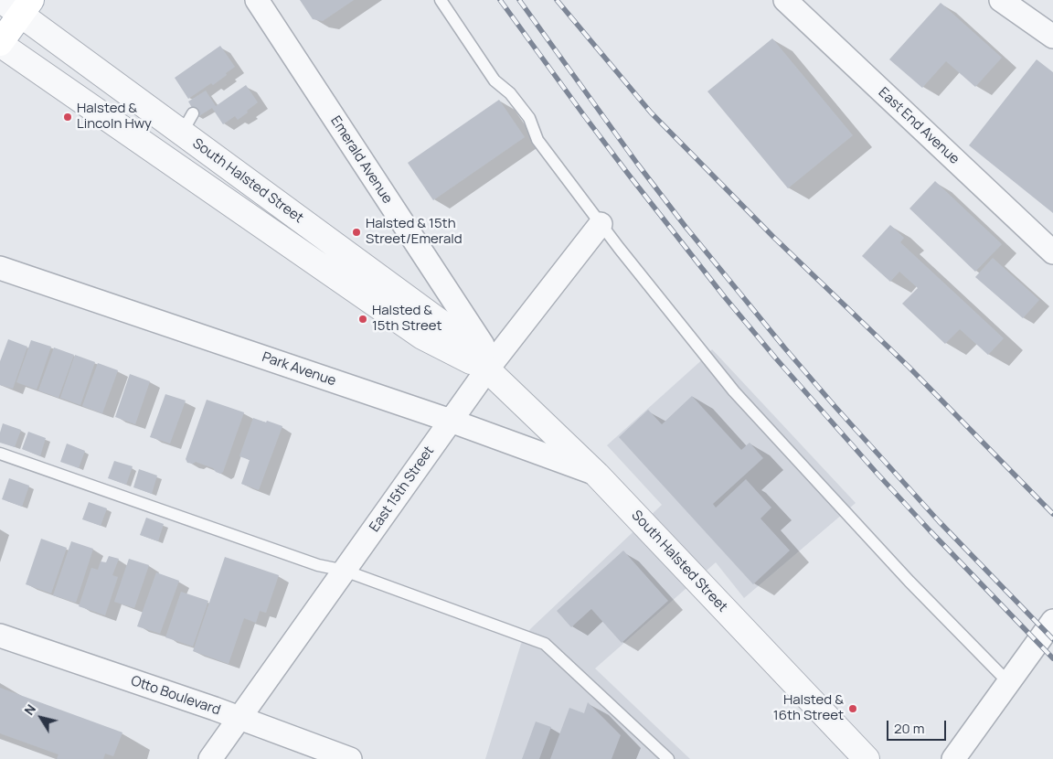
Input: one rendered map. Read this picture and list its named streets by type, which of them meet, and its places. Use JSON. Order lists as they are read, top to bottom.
{
  "streets": {
    "street": [
      "East End Avenue",
      "Emerald Avenue",
      "South Halsted Street",
      "Park Avenue",
      "East 15th Street",
      "Otto Boulevard"
    ]
  },
  "crossings": [
    ["Emerald Avenue", "South Halsted Street"],
    ["Emerald Avenue", "East 15th Street"],
    ["South Halsted Street", "Park Avenue"],
    ["South Halsted Street", "East 15th Street"],
    ["Park Avenue", "East 15th Street"],
    ["East 15th Street", "Otto Boulevard"]
  ],
  "places": [
    "Halsted & Lincoln Hwy",
    "Halsted & 15th Street/Emerald",
    "Halsted & 15th Street",
    "Halsted & 16th Street"
  ],
  "scale_bar": "20 m",
  "north": "top left"
}
